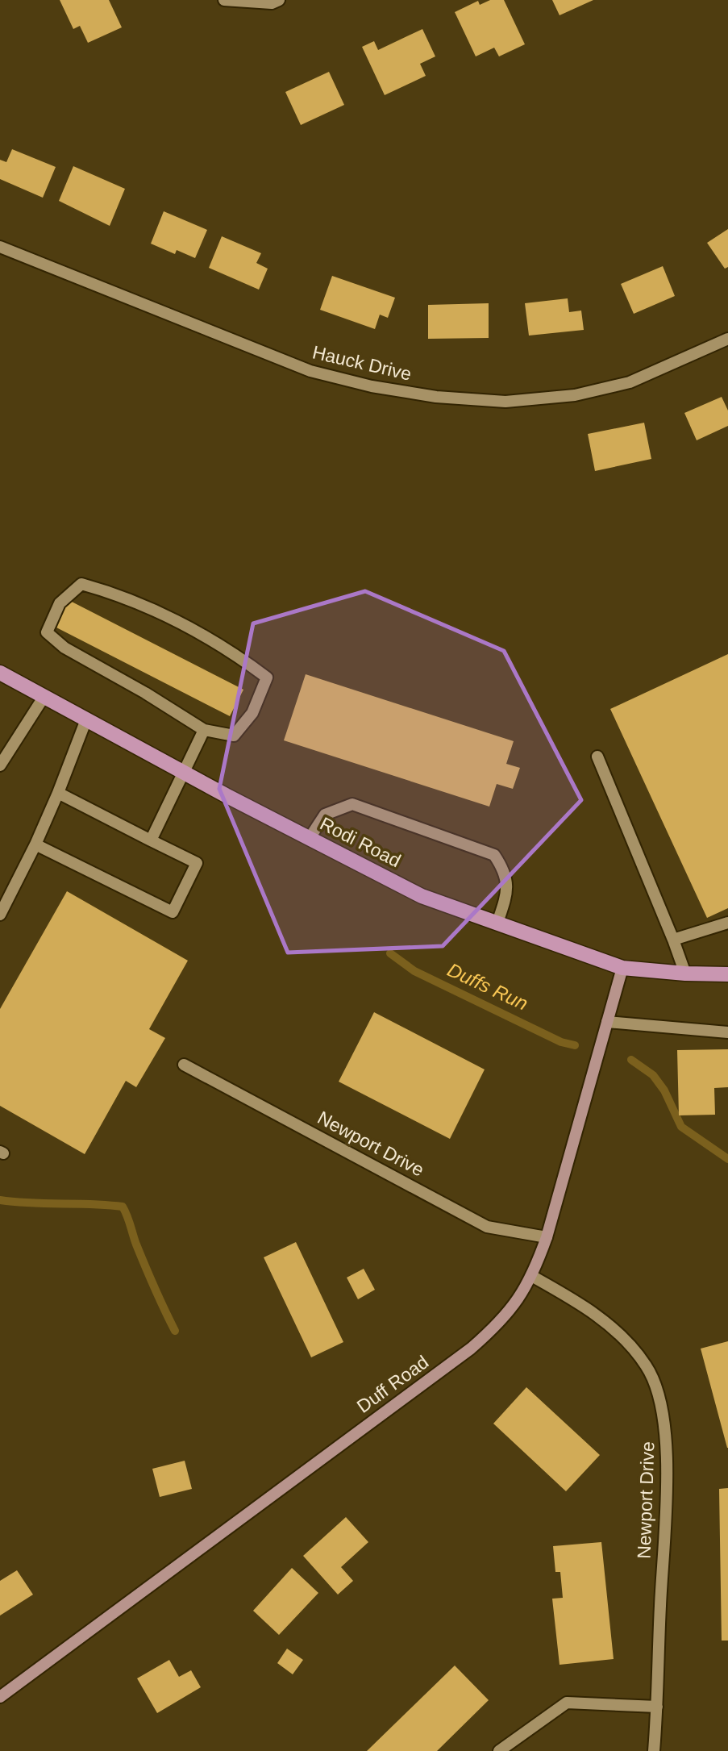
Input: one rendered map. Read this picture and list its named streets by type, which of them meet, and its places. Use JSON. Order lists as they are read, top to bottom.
{
  "streets": {
    "main road": ["Rodi Road"],
    "street": ["Hauck Drive", "Newport Drive", "Duff Road"]
  },
  "crossings": [
    ["Rodi Road", "Duff Road"],
    ["Newport Drive", "Duff Road"]
  ],
  "water": ["Duffs Run"]
}
